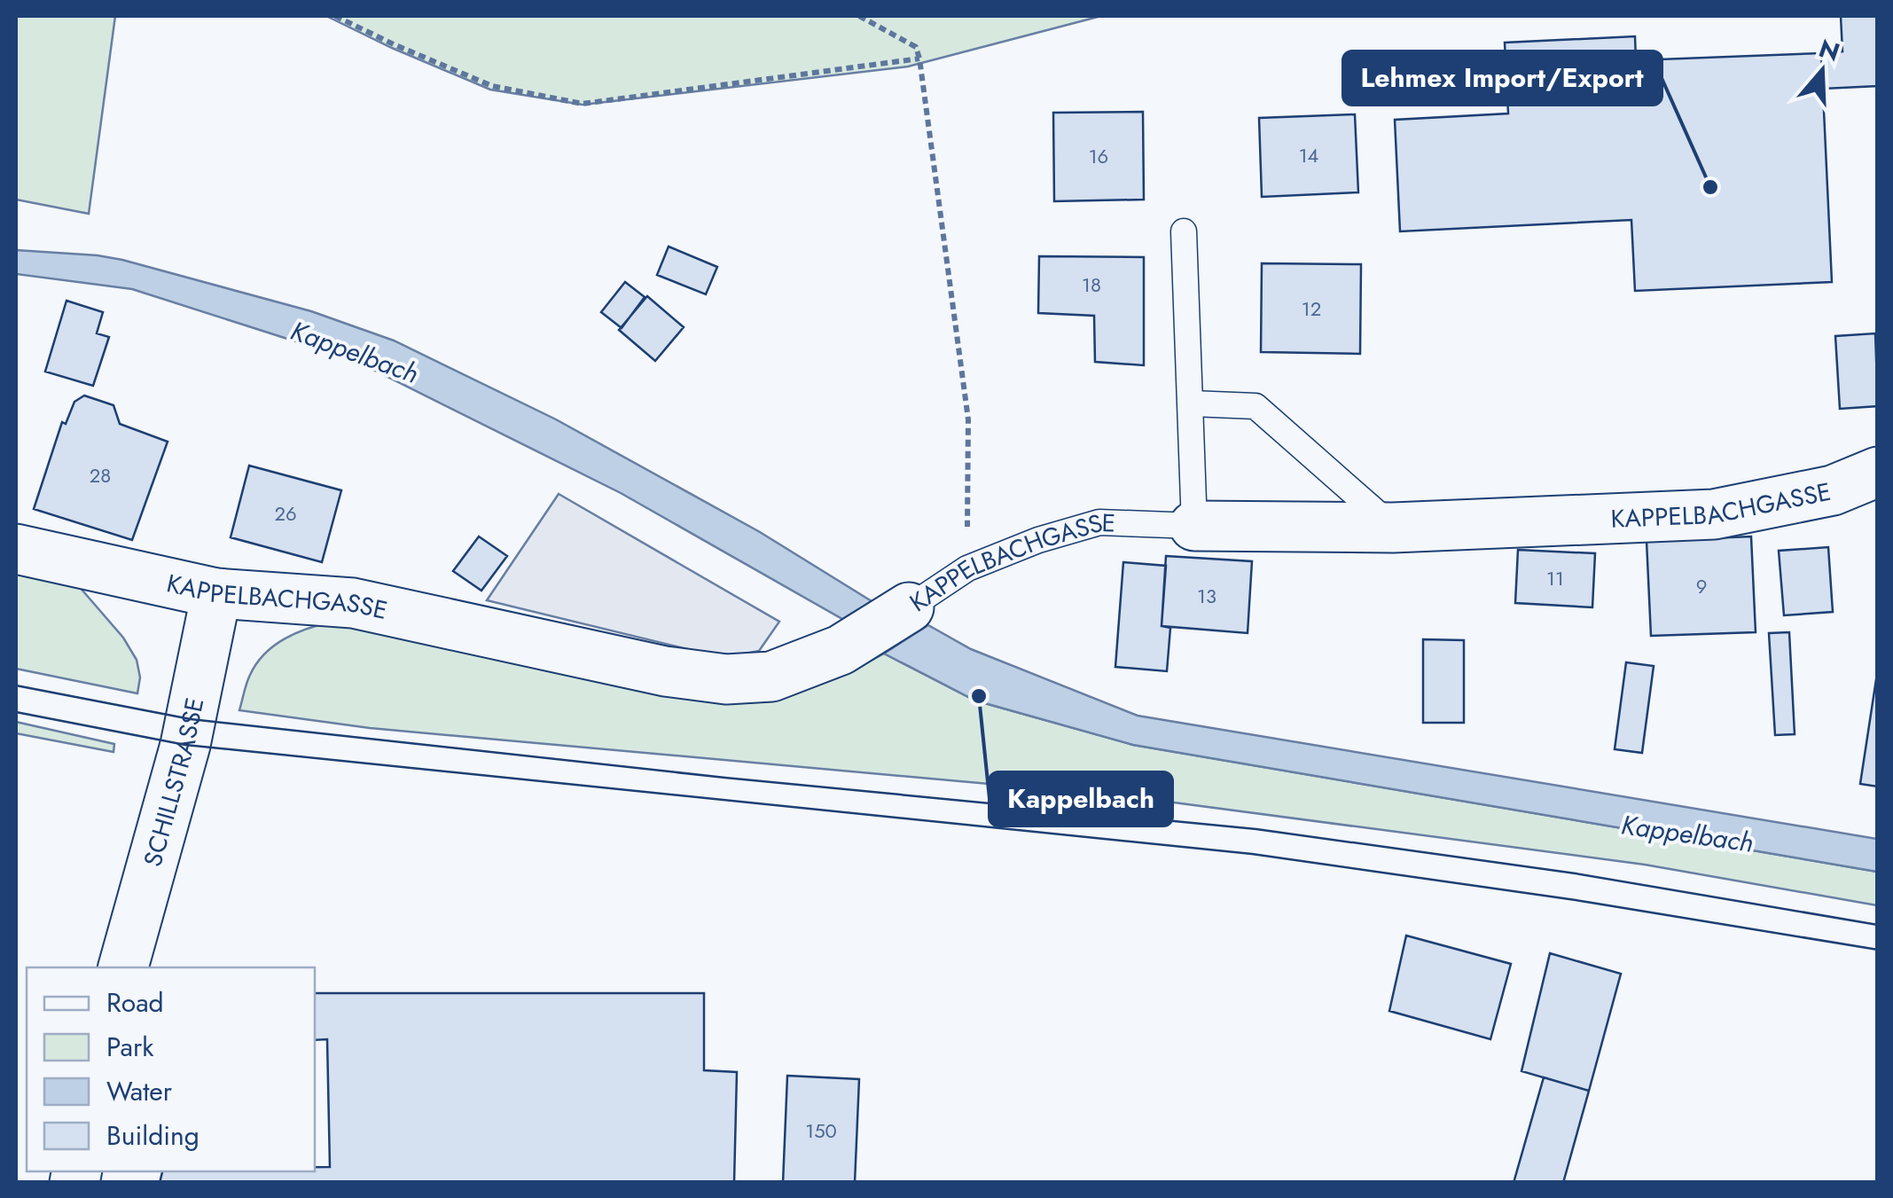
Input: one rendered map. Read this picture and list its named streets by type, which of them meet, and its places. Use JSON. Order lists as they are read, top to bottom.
{
  "streets": {
    "street": ["KAPPELBACHGASSE", "SCHILLSTRASSE"]
  },
  "crossings": [
    ["KAPPELBACHGASSE", "SCHILLSTRASSE"]
  ],
  "water": ["Kappelbach"],
  "places": ["Lehmex Import/Export", "Kappelbach"],
  "house_numbers": [
    "14",
    "16",
    "18",
    "12",
    "28",
    "26",
    "11",
    "9",
    "13",
    "150"
  ],
  "legend": [
    "Road",
    "Park",
    "Water",
    "Building"
  ],
  "north": "top"
}
